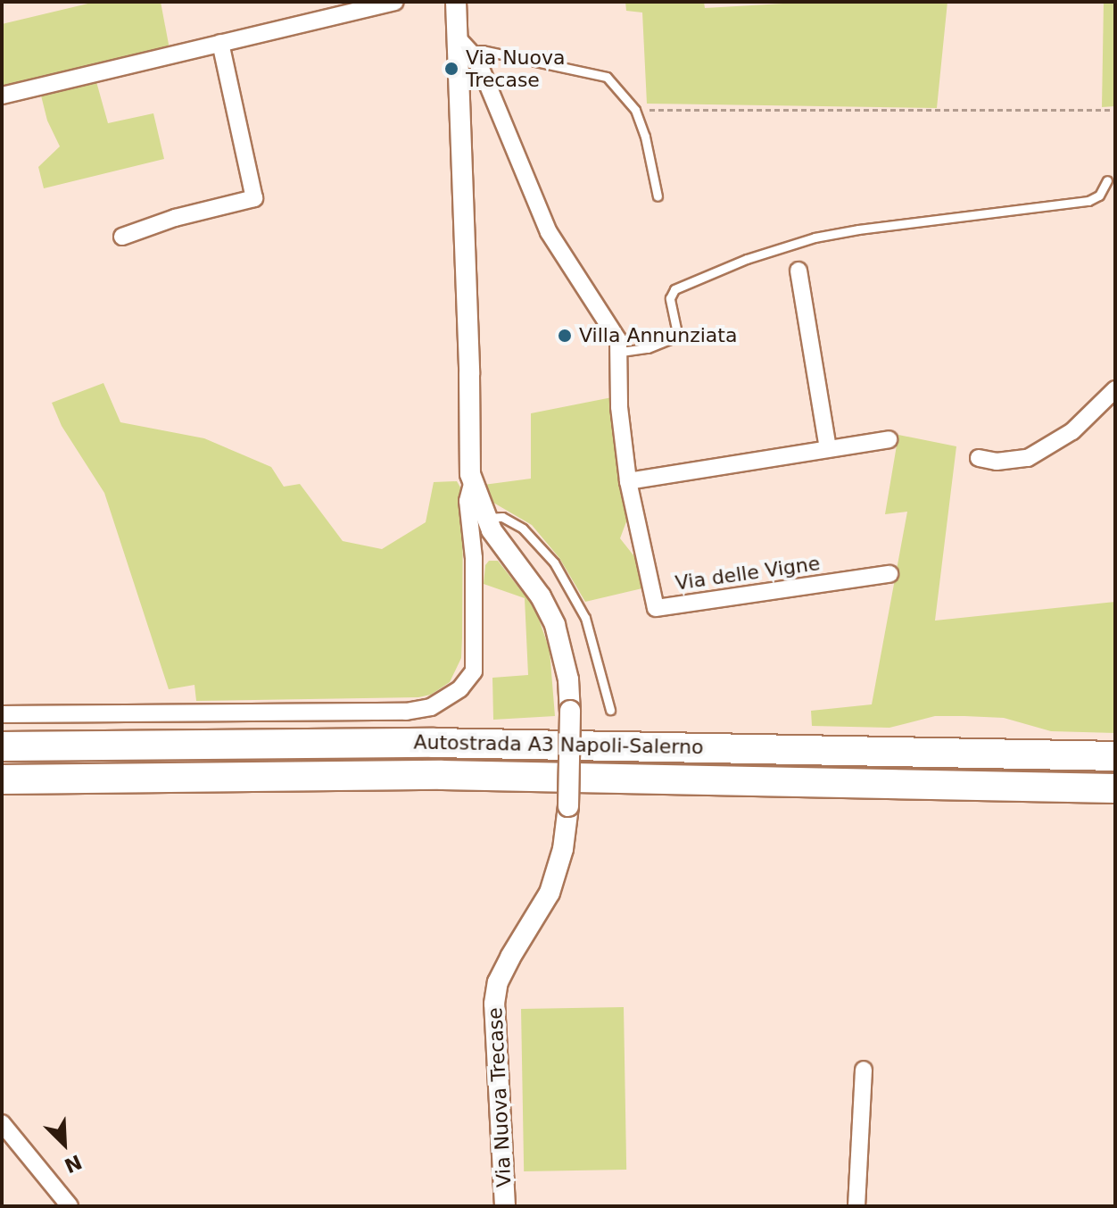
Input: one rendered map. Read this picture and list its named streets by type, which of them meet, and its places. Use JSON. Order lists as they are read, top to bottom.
{
  "streets": {
    "highway": ["Autostrada A3 Napoli-Salerno"],
    "street": ["Via delle Vigne", "Via Nuova Trecase"]
  },
  "crossings": [
    ["Via delle Vigne", "Via Nuova Trecase"]
  ],
  "places": ["Via Nuova Trecase", "Villa Annunziata"],
  "north": "bottom right"
}
